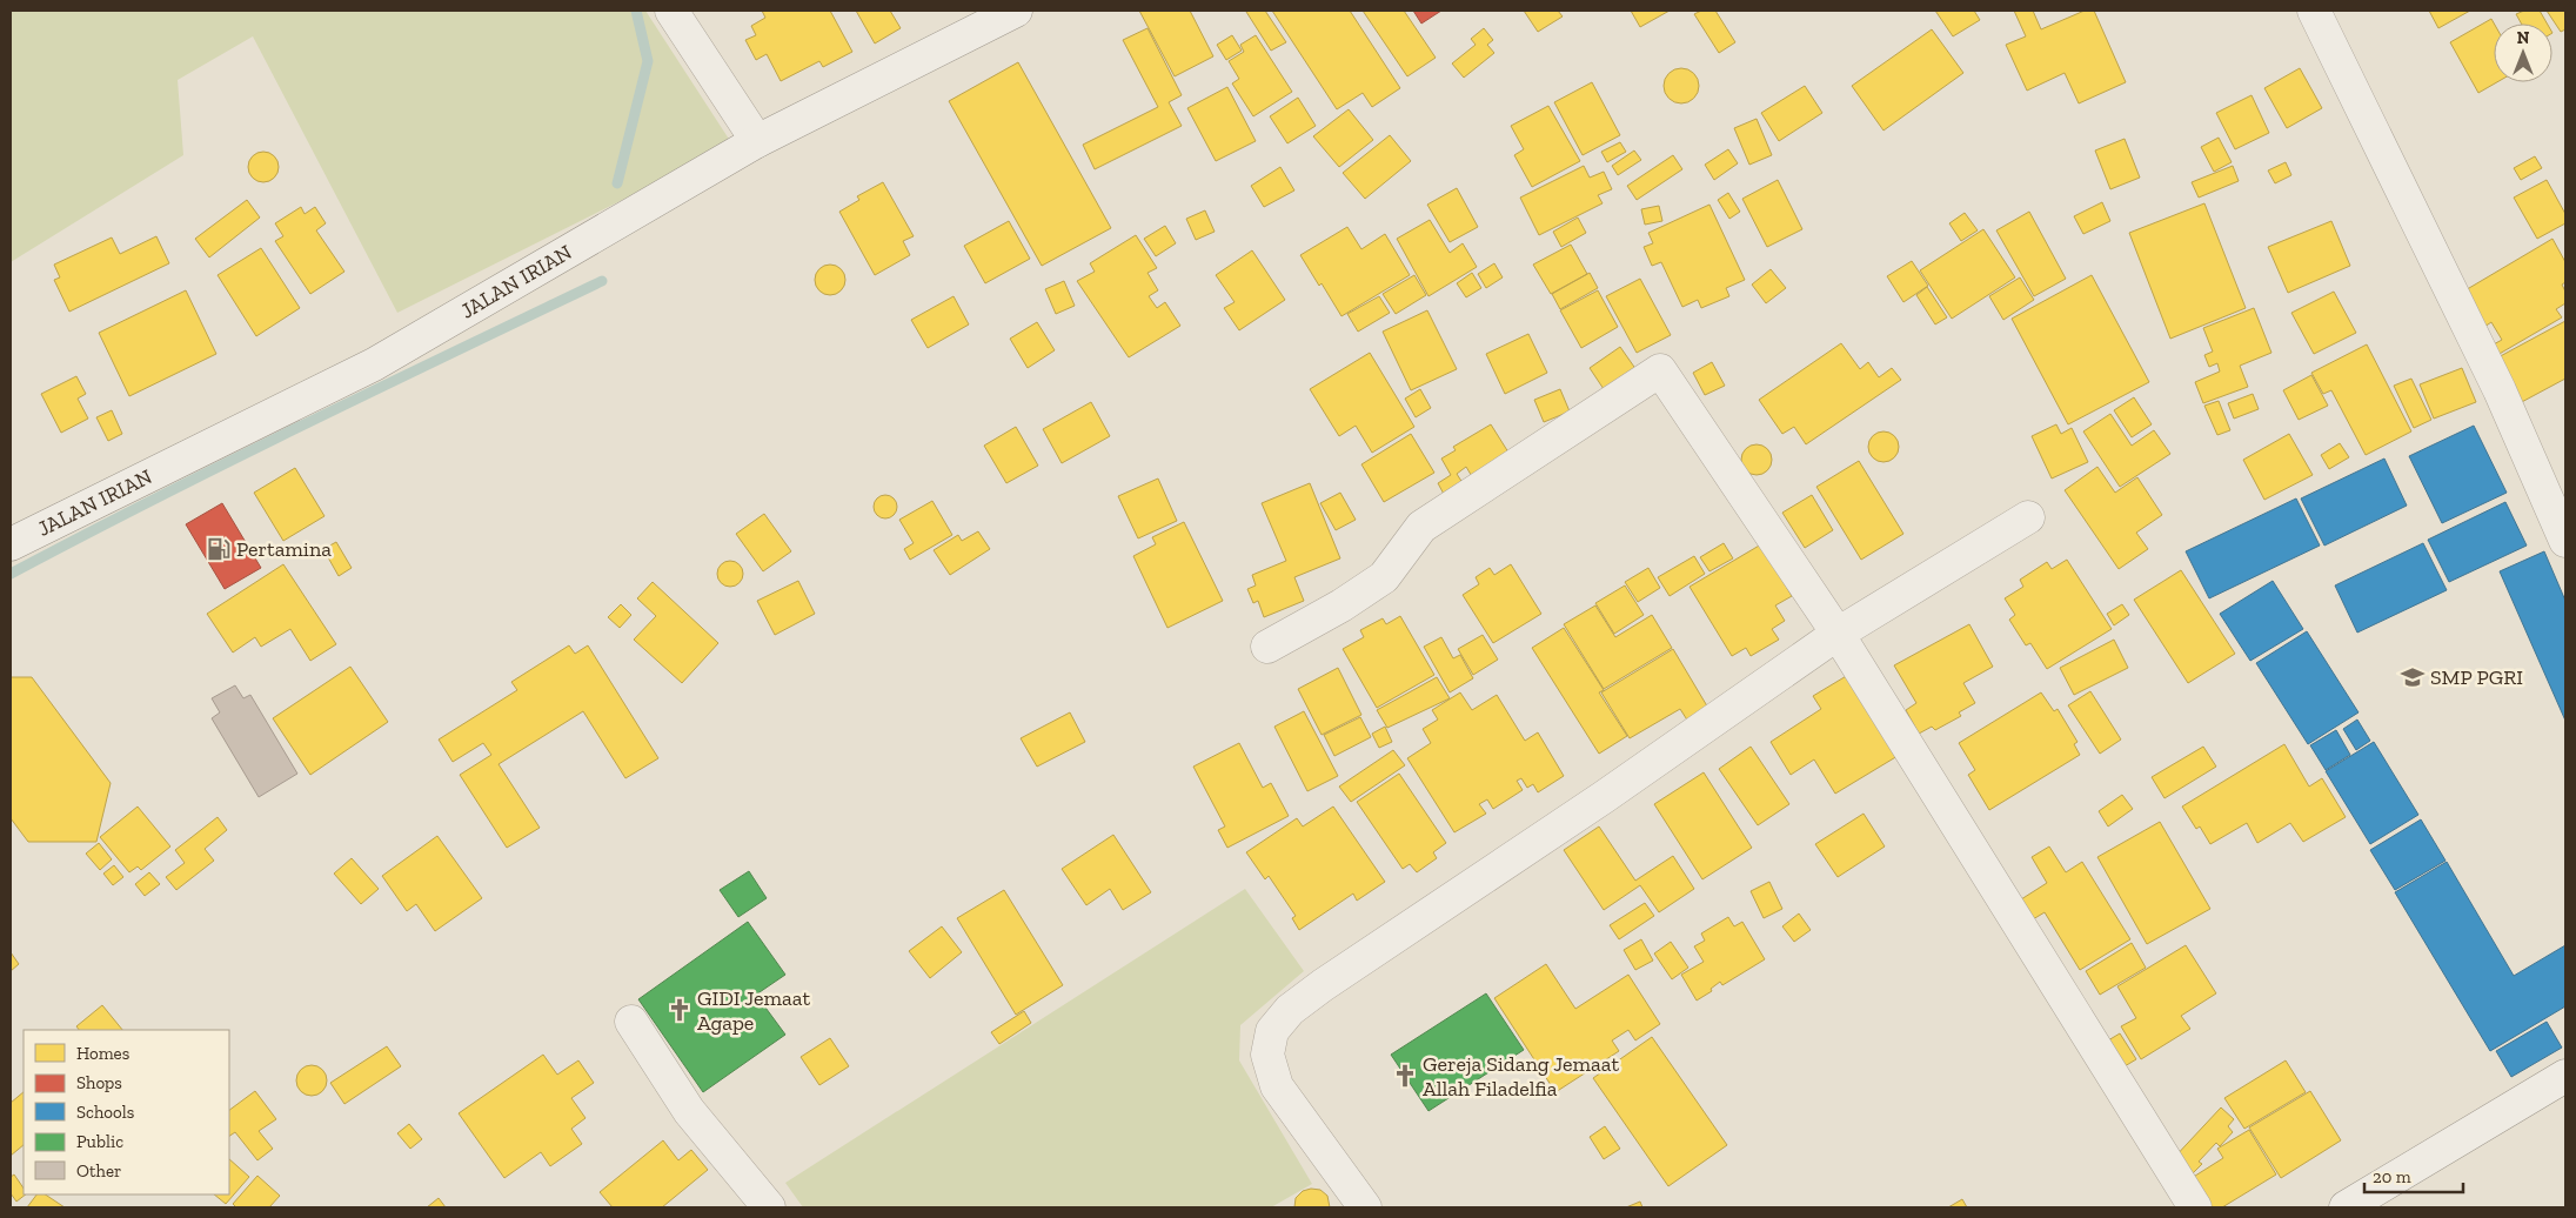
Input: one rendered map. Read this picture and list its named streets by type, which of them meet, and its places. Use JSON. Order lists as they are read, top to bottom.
{
  "streets": {
    "street": ["JALAN IRIAN"]
  },
  "places": {
    "fuel station": ["Pertamina"],
    "school or university": ["SMP PGRI"],
    "church": ["GIDI Jemaat Agape", "Gereja Sidang Jemaat Allah Filadelfia"]
  },
  "legend": [
    "Homes",
    "Shops",
    "Schools",
    "Public",
    "Other"
  ],
  "scale_bar": "20 m",
  "north": "top"
}
